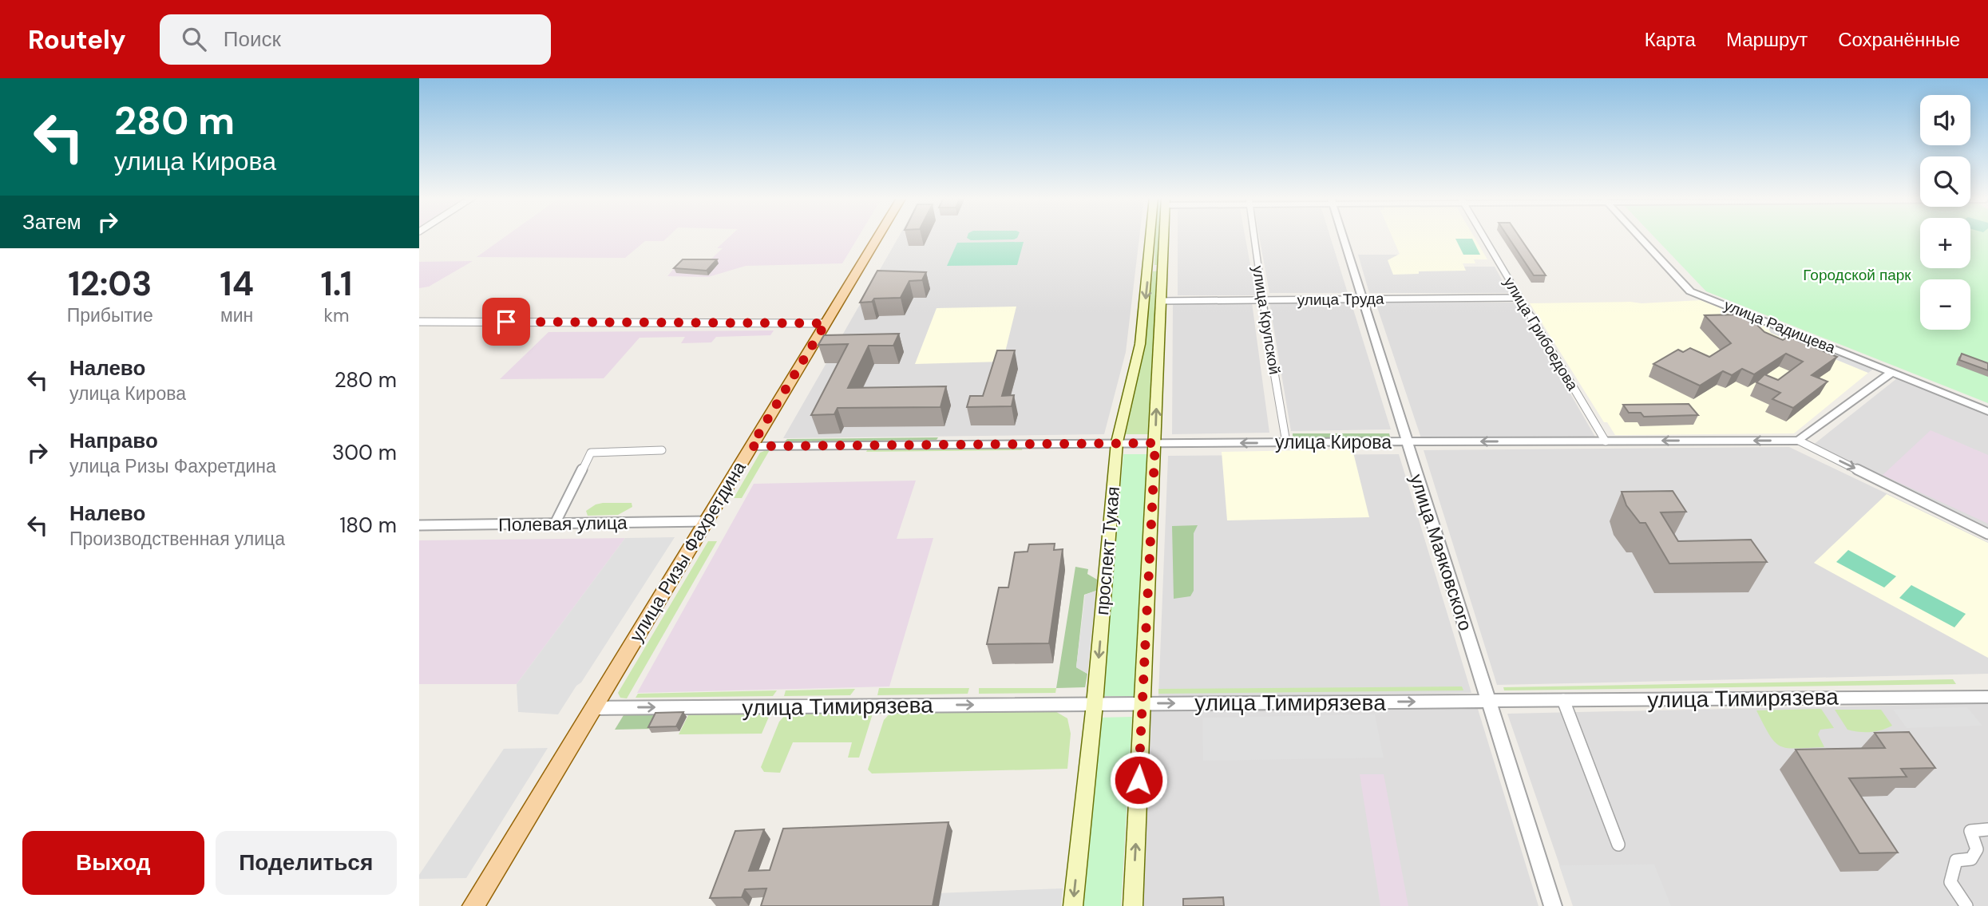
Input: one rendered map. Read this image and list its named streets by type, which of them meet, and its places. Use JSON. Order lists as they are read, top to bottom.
{
  "streets": {
    "main road": ["проспект Тукая", "улица Ризы Фахретдина"],
    "street": [
      "улица Труда",
      "улица Крупской",
      "улица Радищева",
      "улица Грибоедова",
      "улица Кирова",
      "Полевая улица",
      "улица Маяковского",
      "улица Тимирязева"
    ]
  },
  "crossings": [
    ["улица Труда", "улица Крупской"],
    ["улица Труда", "улица Грибоедова"],
    ["улица Труда", "проспект Тукая"],
    ["улица Труда", "улица Маяковского"],
    ["улица Крупской", "улица Кирова"],
    ["улица Грибоедова", "улица Кирова"],
    ["улица Кирова", "проспект Тукая"],
    ["улица Кирова", "улица Ризы Фахретдина"],
    ["улица Кирова", "улица Маяковского"],
    ["Полевая улица", "улица Ризы Фахретдина"],
    ["проспект Тукая", "улица Тимирязева"],
    ["улица Ризы Фахретдина", "улица Тимирязева"],
    ["улица Маяковского", "улица Тимирязева"]
  ],
  "one_way": ["улица Кирова", "улица Тимирязева"],
  "parks": ["Городской парк"],
  "page": {
    "header": "Routely",
    "search": "Поиск",
    "nav": ["Карта", "Маршрут", "Сохранённые"],
    "turn": ["280 m", "улица Кирова"],
    "map_buttons": ["+", "−"],
    "then": "Затем",
    "eta": [
      "12:03",
      "Прибытие",
      "14",
      "мин",
      "1.1",
      "km"
    ],
    "list": [
      {
        "name": "Налево",
        "note": "улица Кирова",
        "value": "280 m"
      },
      {
        "name": "Направо",
        "note": "улица Ризы Фахретдина",
        "value": "300 m"
      },
      {
        "name": "Налево",
        "note": "Производственная улица",
        "value": "180 m"
      }
    ],
    "buttons": ["Выход", "Поделиться"]
  }
}
